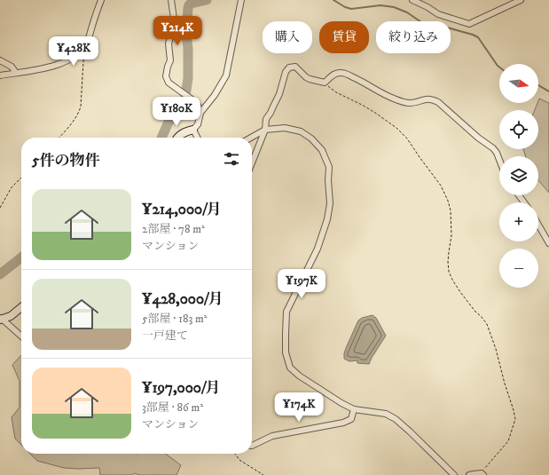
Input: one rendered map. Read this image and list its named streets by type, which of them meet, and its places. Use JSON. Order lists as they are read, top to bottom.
{
  "north": "right",
  "page": {
    "price": [
      "¥214K",
      "¥428K",
      "¥180K",
      "¥197K",
      "¥174K"
    ],
    "chip": ["購入", "賃貸", "絞り込み"],
    "map_buttons": ["+", "−"],
    "heading": "5件の物件",
    "list": [
      {
        "name": "¥214,000/月",
        "note": "2部屋 · 78 m² · マンション"
      },
      {
        "name": "¥428,000/月",
        "note": "5部屋 · 183 m² · 一戸建て"
      },
      {
        "name": "¥197,000/月",
        "note": "3部屋 · 86 m² · マンション"
      }
    ]
  }
}
